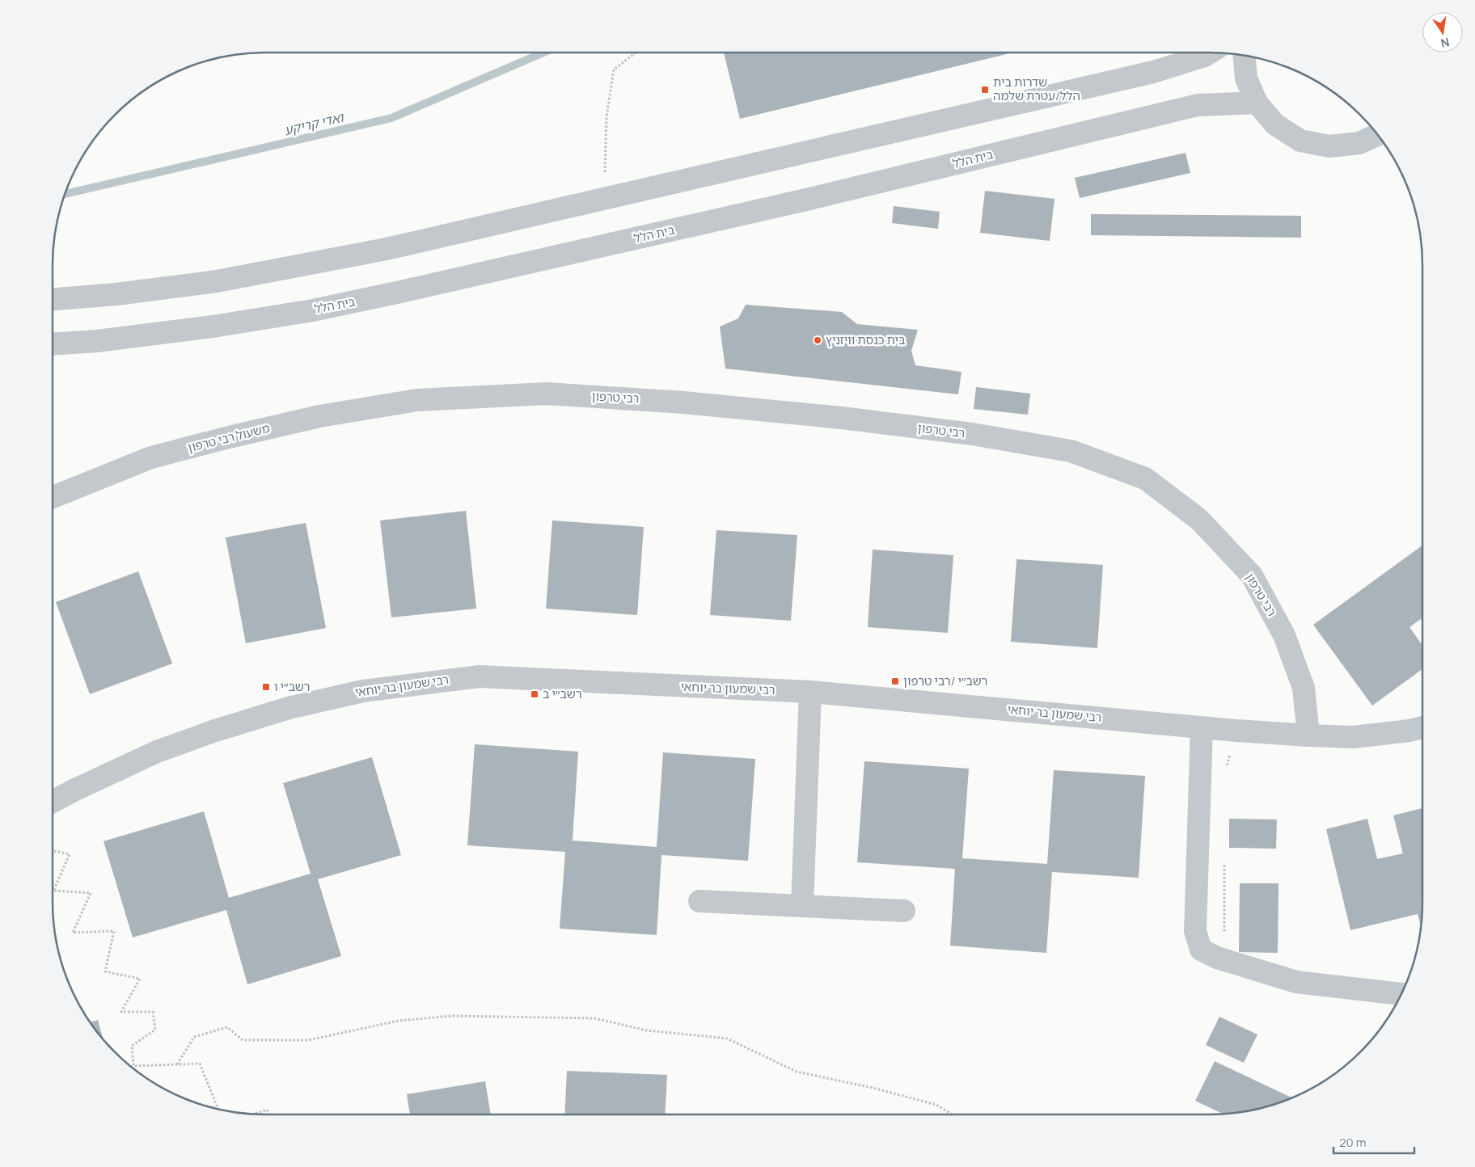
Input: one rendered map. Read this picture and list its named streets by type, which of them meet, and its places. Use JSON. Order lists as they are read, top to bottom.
{
  "streets": {
    "street": [
      "בית הלל",
      "רבי טרפון",
      "משעול רבי טרפון",
      "רבי שמעון בר יוחאי"
    ]
  },
  "crossings": [
    ["רבי טרפון", "משעול רבי טרפון"],
    ["רבי טרפון", "רבי שמעון בר יוחאי"]
  ],
  "water": ["ואדי קריקע"],
  "places": {
    "transit": [
      "שדרות בית הלל/עטרת שלמה",
      "רשב״י /רבי טרפון",
      "רשב״י ו",
      "רשב״י ב"
    ],
    "other": ["בית כנסת וויזניץ"]
  },
  "scale_bar": "20 m",
  "north": "bottom"
}
